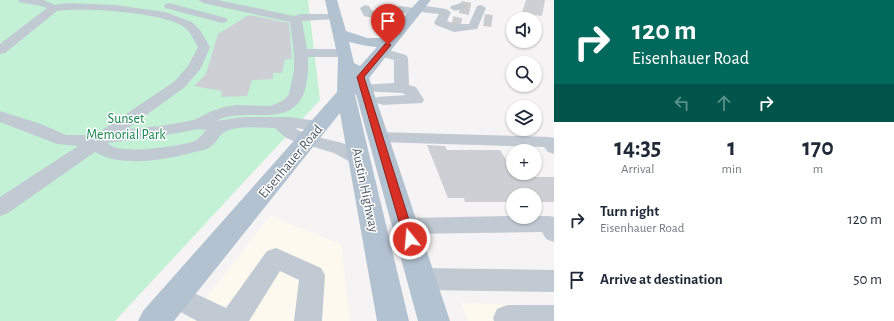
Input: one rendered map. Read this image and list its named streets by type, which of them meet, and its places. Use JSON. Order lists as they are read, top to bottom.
{
  "streets": {
    "main road": ["Eisenhauer Road", "Austin Highway"]
  },
  "crossings": [
    ["Eisenhauer Road", "Austin Highway"]
  ],
  "parks": ["Sunset Memorial Park"],
  "page": {
    "turn": ["120 m", "Eisenhauer Road"],
    "map_buttons": ["+", "−"],
    "eta": [
      "14:35",
      "Arrival",
      "1",
      "min",
      "170",
      "m"
    ],
    "list": [
      {
        "name": "Turn right",
        "note": "Eisenhauer Road",
        "value": "120 m"
      },
      {
        "name": "Arrive at destination",
        "value": "50 m"
      }
    ]
  }
}
